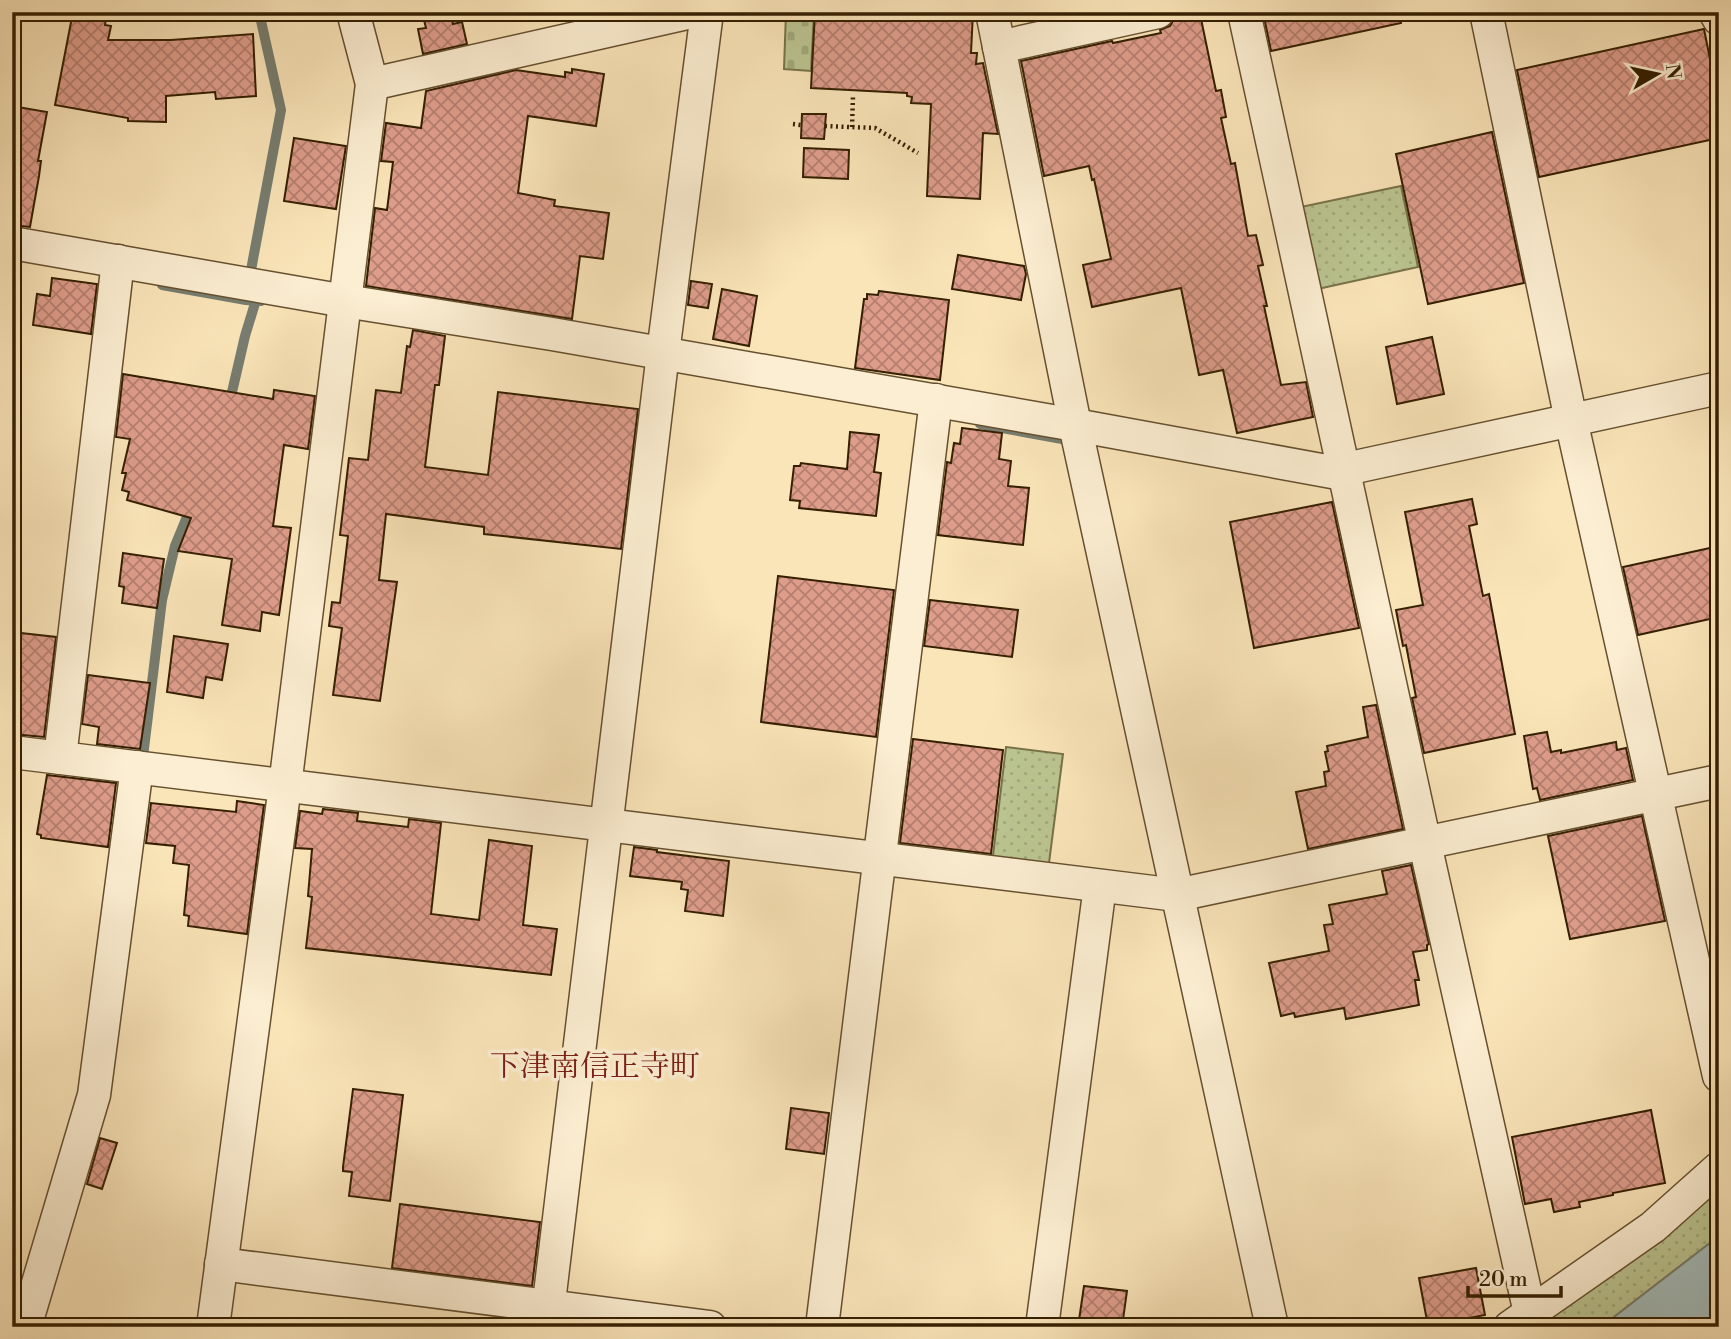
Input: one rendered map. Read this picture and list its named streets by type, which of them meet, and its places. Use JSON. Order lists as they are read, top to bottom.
{
  "districts": ["下津南信正寺町"],
  "scale_bar": "20 m",
  "north": "right"
}
